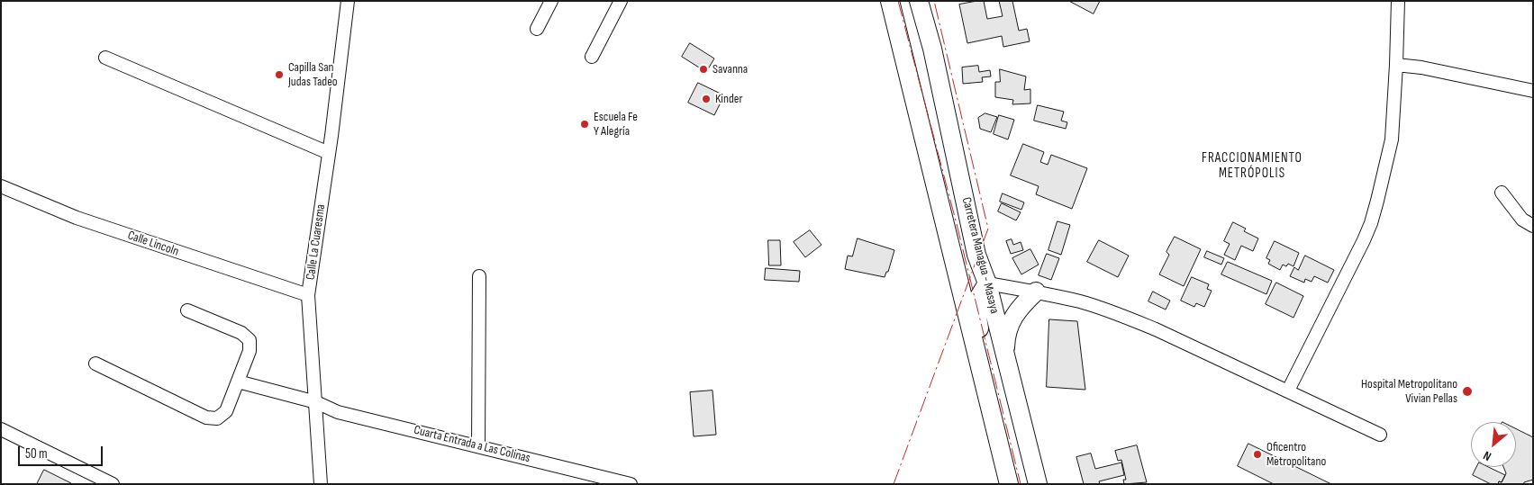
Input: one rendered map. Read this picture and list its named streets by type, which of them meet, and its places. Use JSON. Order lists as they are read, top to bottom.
{
  "streets": {
    "highway": ["Carretera Managua - Masaya"],
    "street": ["Calle La Cuaresma", "Calle Lincoln", "Cuarta Entrada a Las Colinas"]
  },
  "crossings": [
    ["Calle La Cuaresma", "Calle Lincoln"],
    ["Calle La Cuaresma", "Cuarta Entrada a Las Colinas"]
  ],
  "districts": ["FRACCIONAMIENTO METRÓPOLIS"],
  "places": [
    "Savanna",
    "Capilla San Judas Tadeo",
    "Kinder",
    "Escuela Fe Y Alegría",
    "Hospital Metropolitano Vivian Pellas",
    "Oficentro Metropolitano"
  ],
  "scale_bar": "50 m",
  "north": "bottom left"
}
